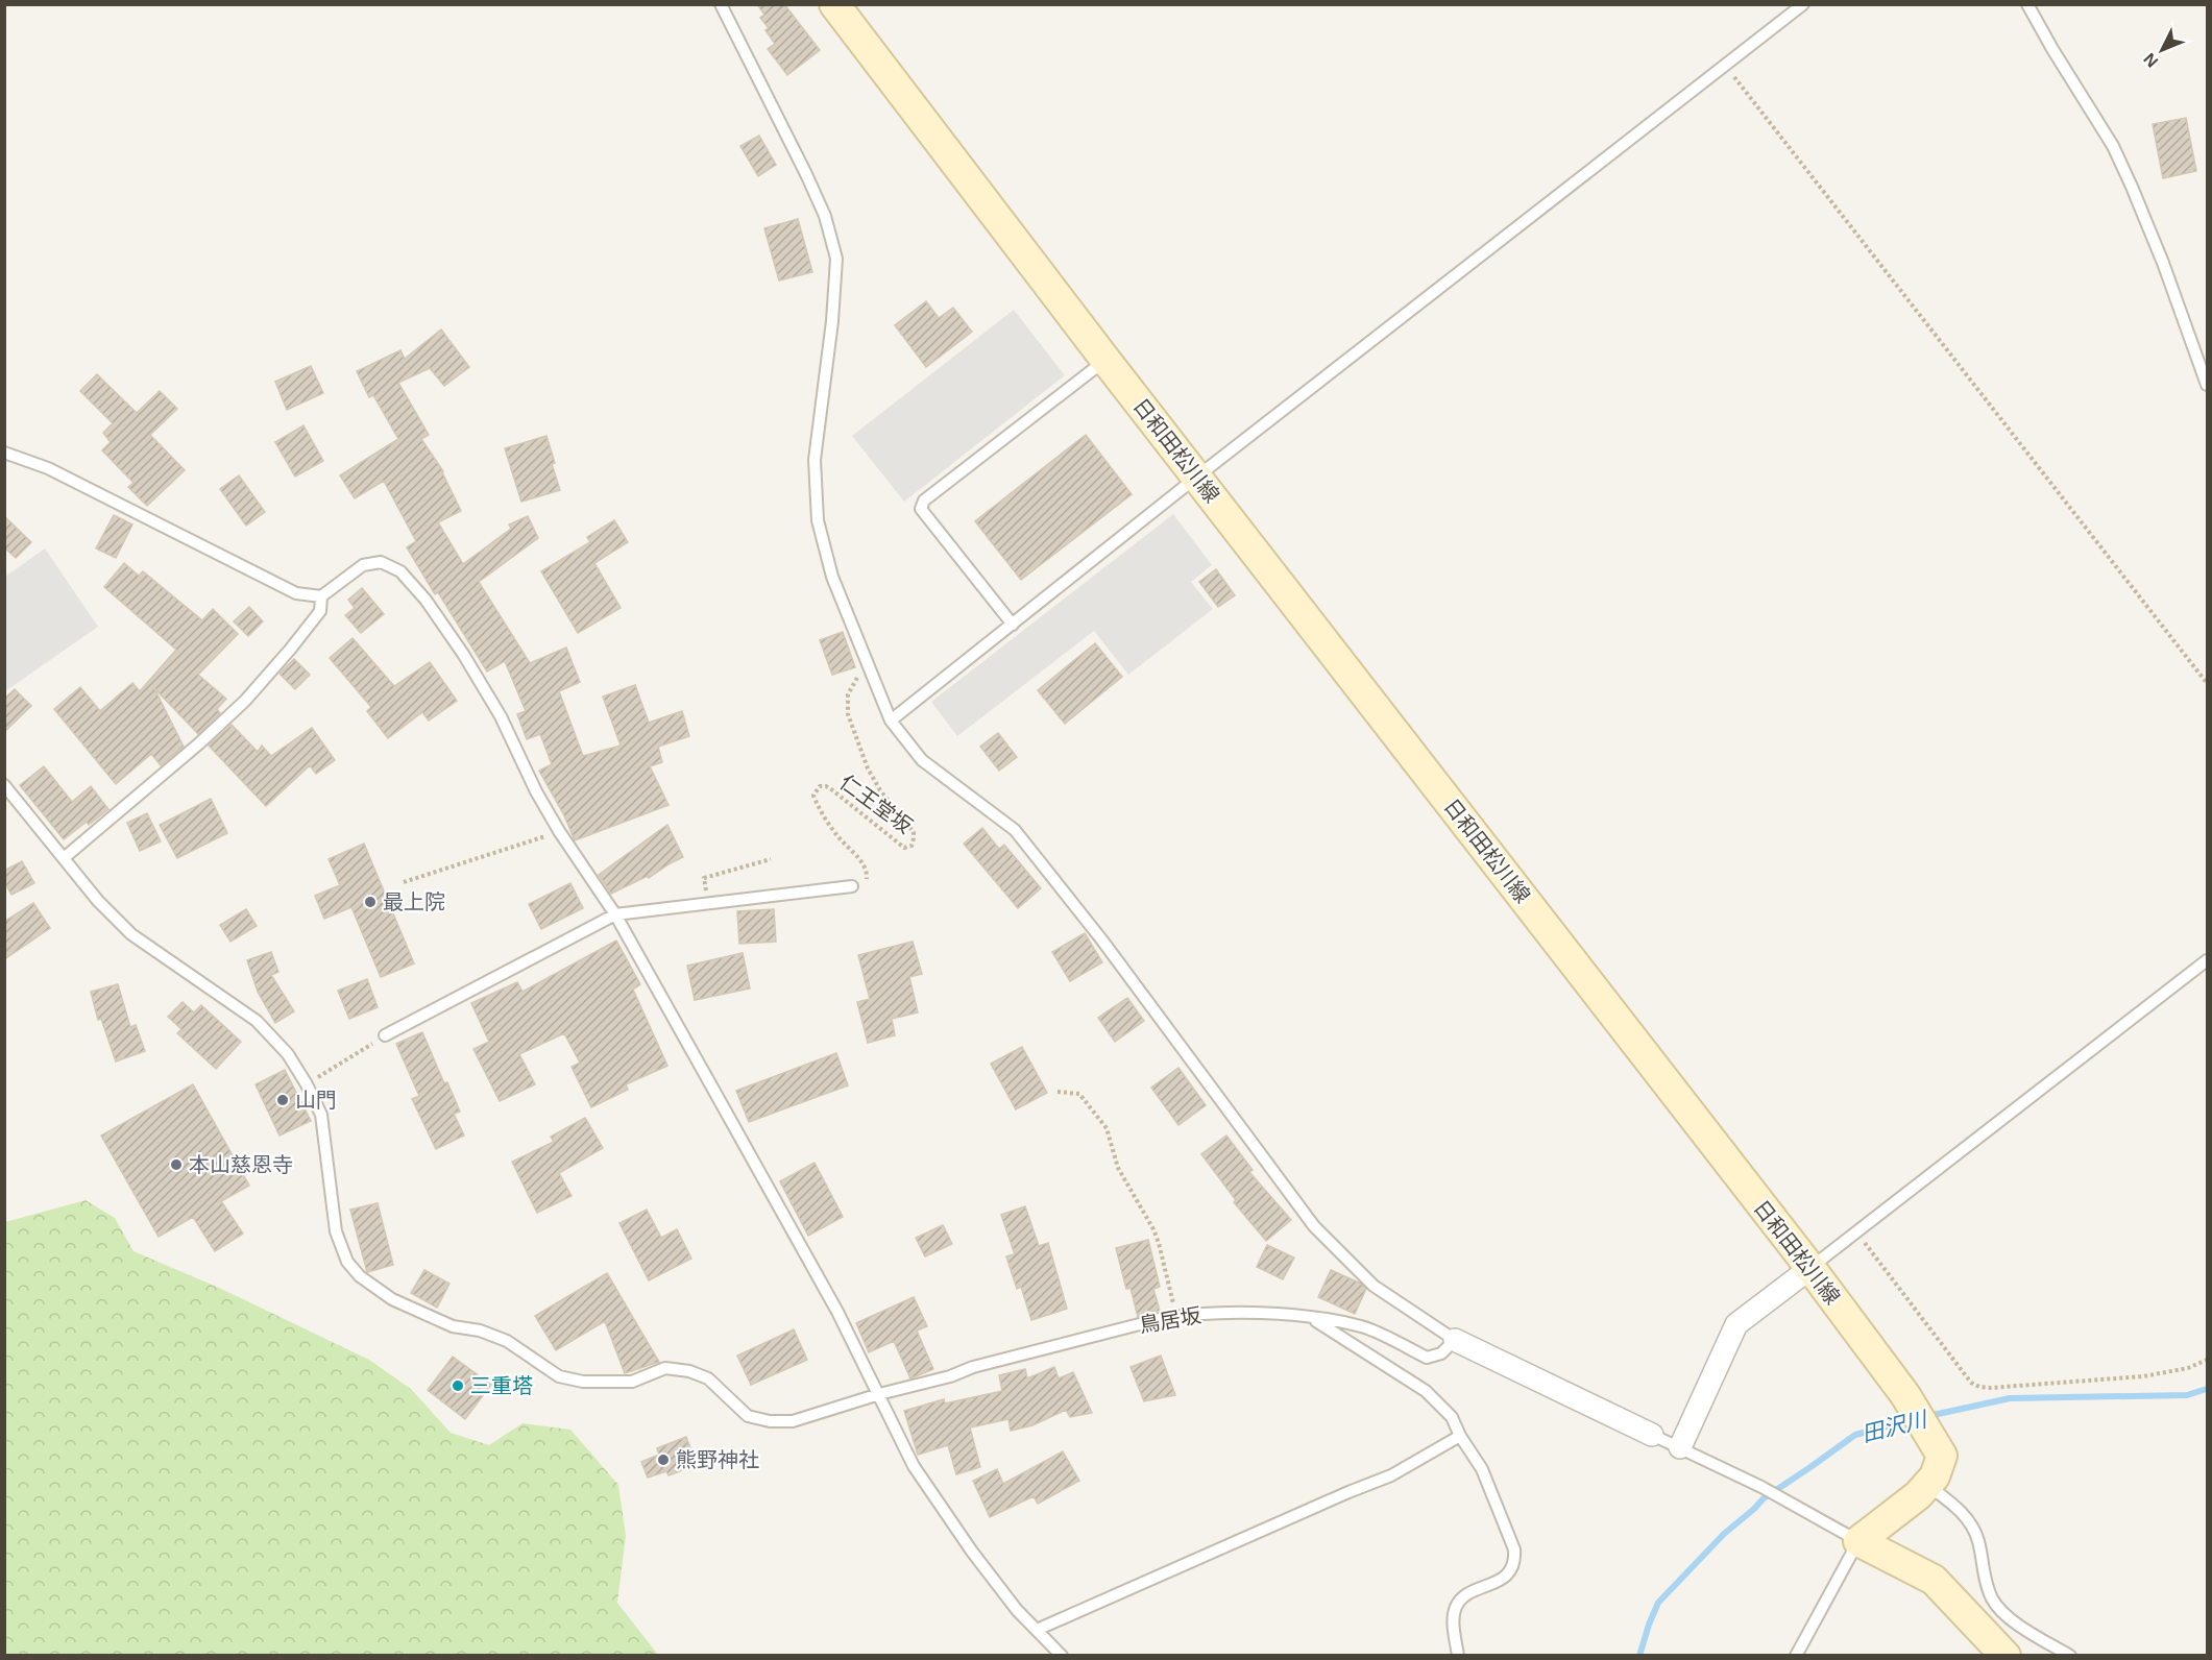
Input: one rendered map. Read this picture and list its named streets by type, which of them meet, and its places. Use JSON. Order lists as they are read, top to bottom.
{
  "streets": {
    "main road": ["日和田松川線"],
    "lane": ["鳥居坂"],
    "path": ["仁王堂坂"]
  },
  "water": ["田沢川"],
  "places": [
    "最上院",
    "山門",
    "本山慈恩寺",
    "三重塔",
    "熊野神社"
  ],
  "north": "bottom left"
}
